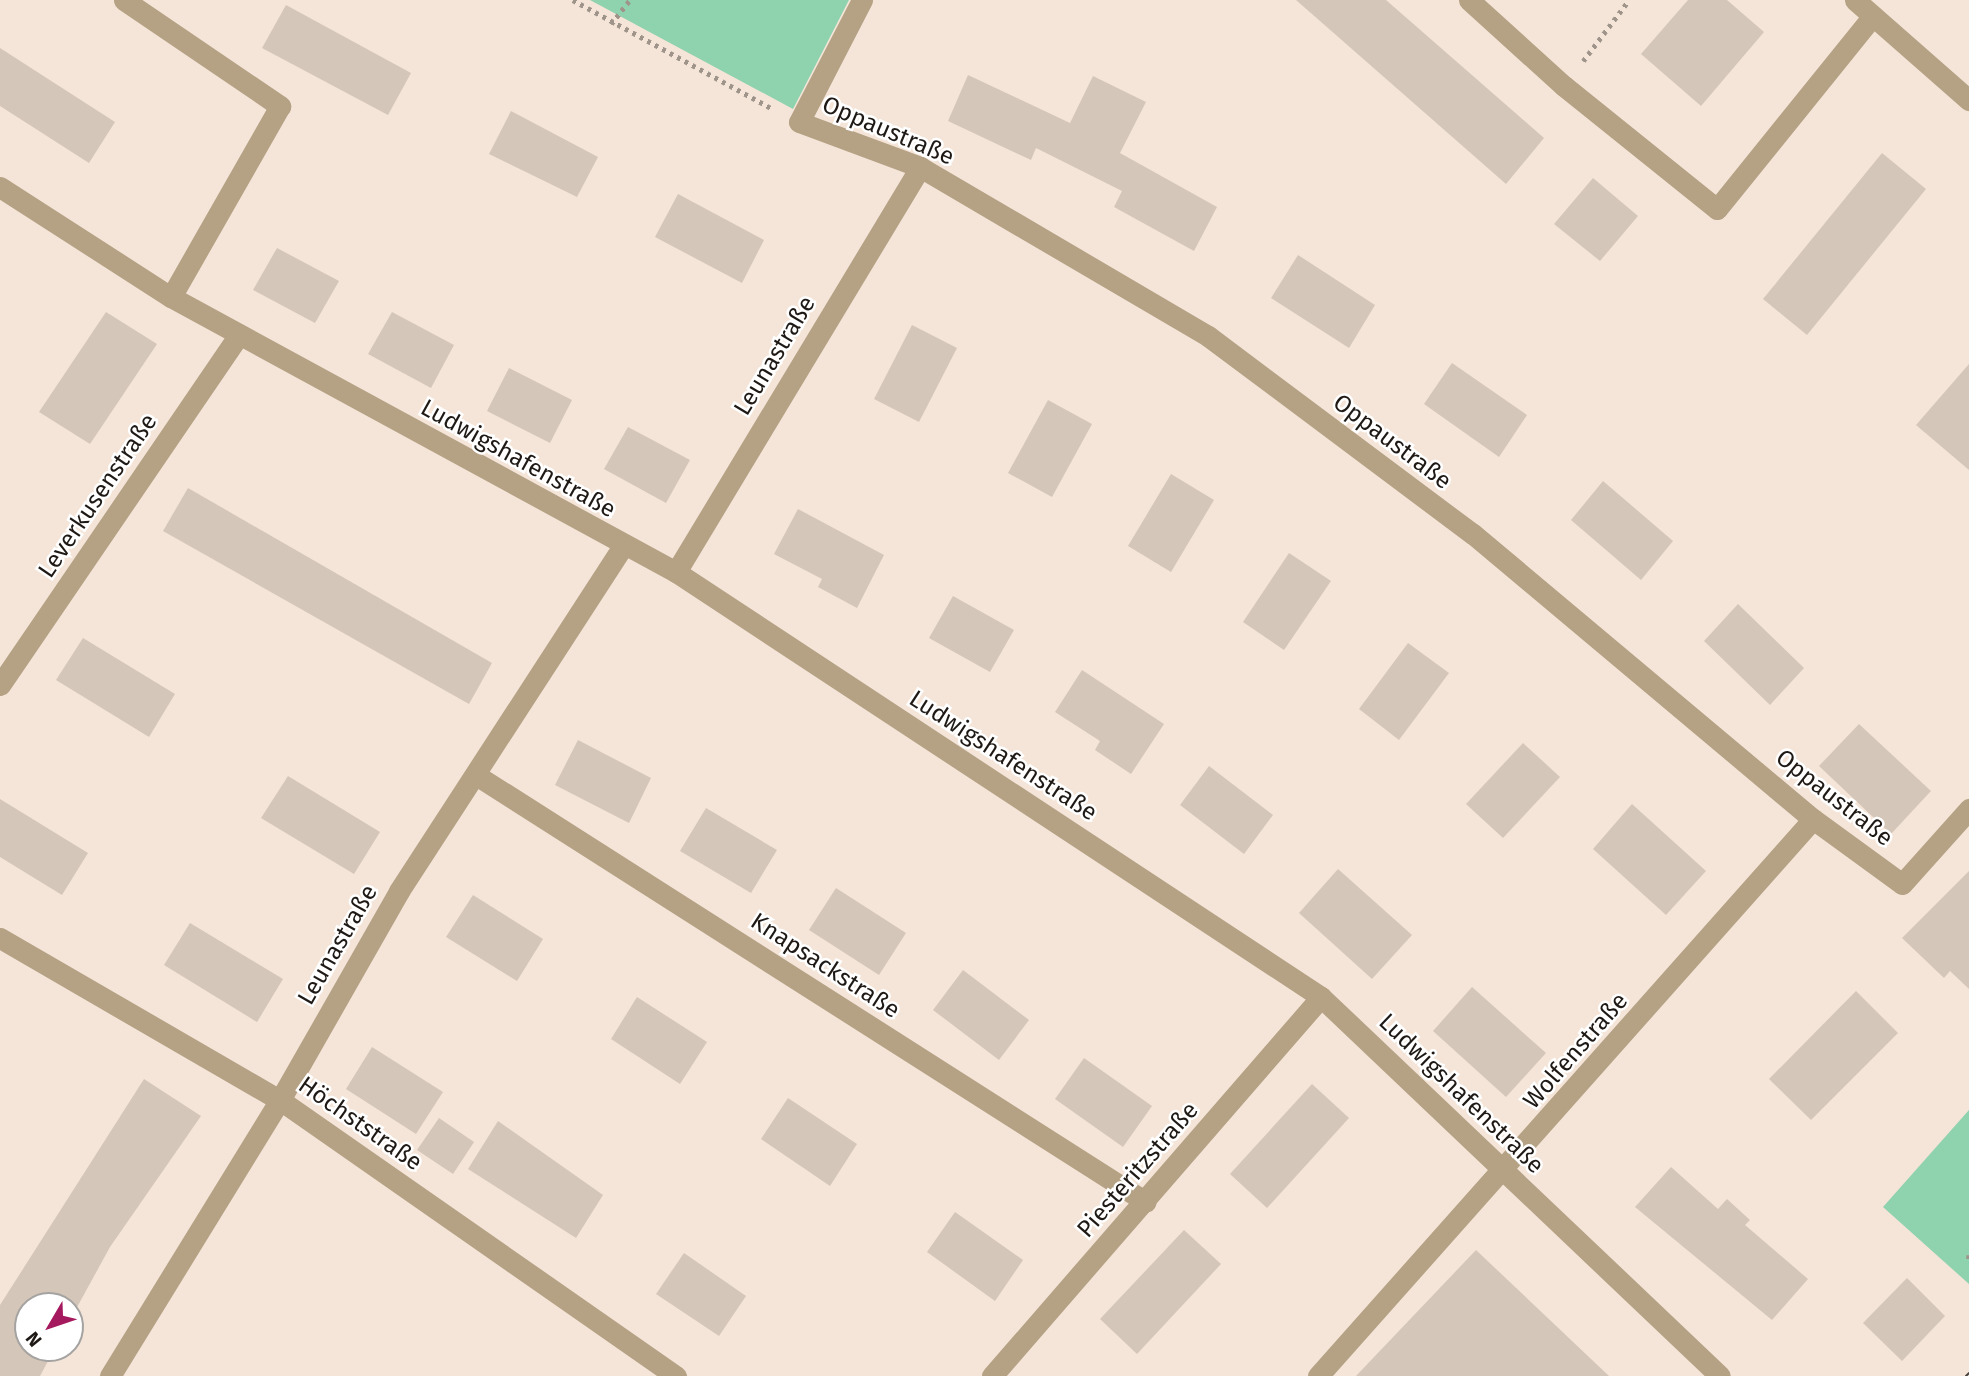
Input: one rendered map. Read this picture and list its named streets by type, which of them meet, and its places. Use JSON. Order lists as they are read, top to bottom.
{
  "streets": {
    "street": [
      "Oppaustraße",
      "Leunastraße",
      "Ludwigshafenstraße",
      "Leverkusenstraße",
      "Knapsackstraße",
      "Wolfenstraße",
      "Höchststraße",
      "Piesteritzstraße"
    ]
  },
  "crossings": [
    ["Oppaustraße", "Leunastraße"],
    ["Oppaustraße", "Wolfenstraße"],
    ["Leunastraße", "Ludwigshafenstraße"],
    ["Leunastraße", "Knapsackstraße"],
    ["Leunastraße", "Höchststraße"],
    ["Ludwigshafenstraße", "Leverkusenstraße"],
    ["Ludwigshafenstraße", "Wolfenstraße"],
    ["Ludwigshafenstraße", "Piesteritzstraße"],
    ["Knapsackstraße", "Piesteritzstraße"]
  ],
  "north": "bottom left"
}
